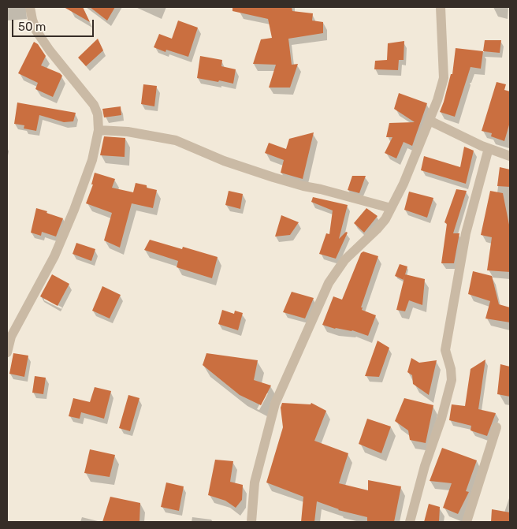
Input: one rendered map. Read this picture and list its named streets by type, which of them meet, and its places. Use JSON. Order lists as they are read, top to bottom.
{
  "scale_bar": "50 m"
}
